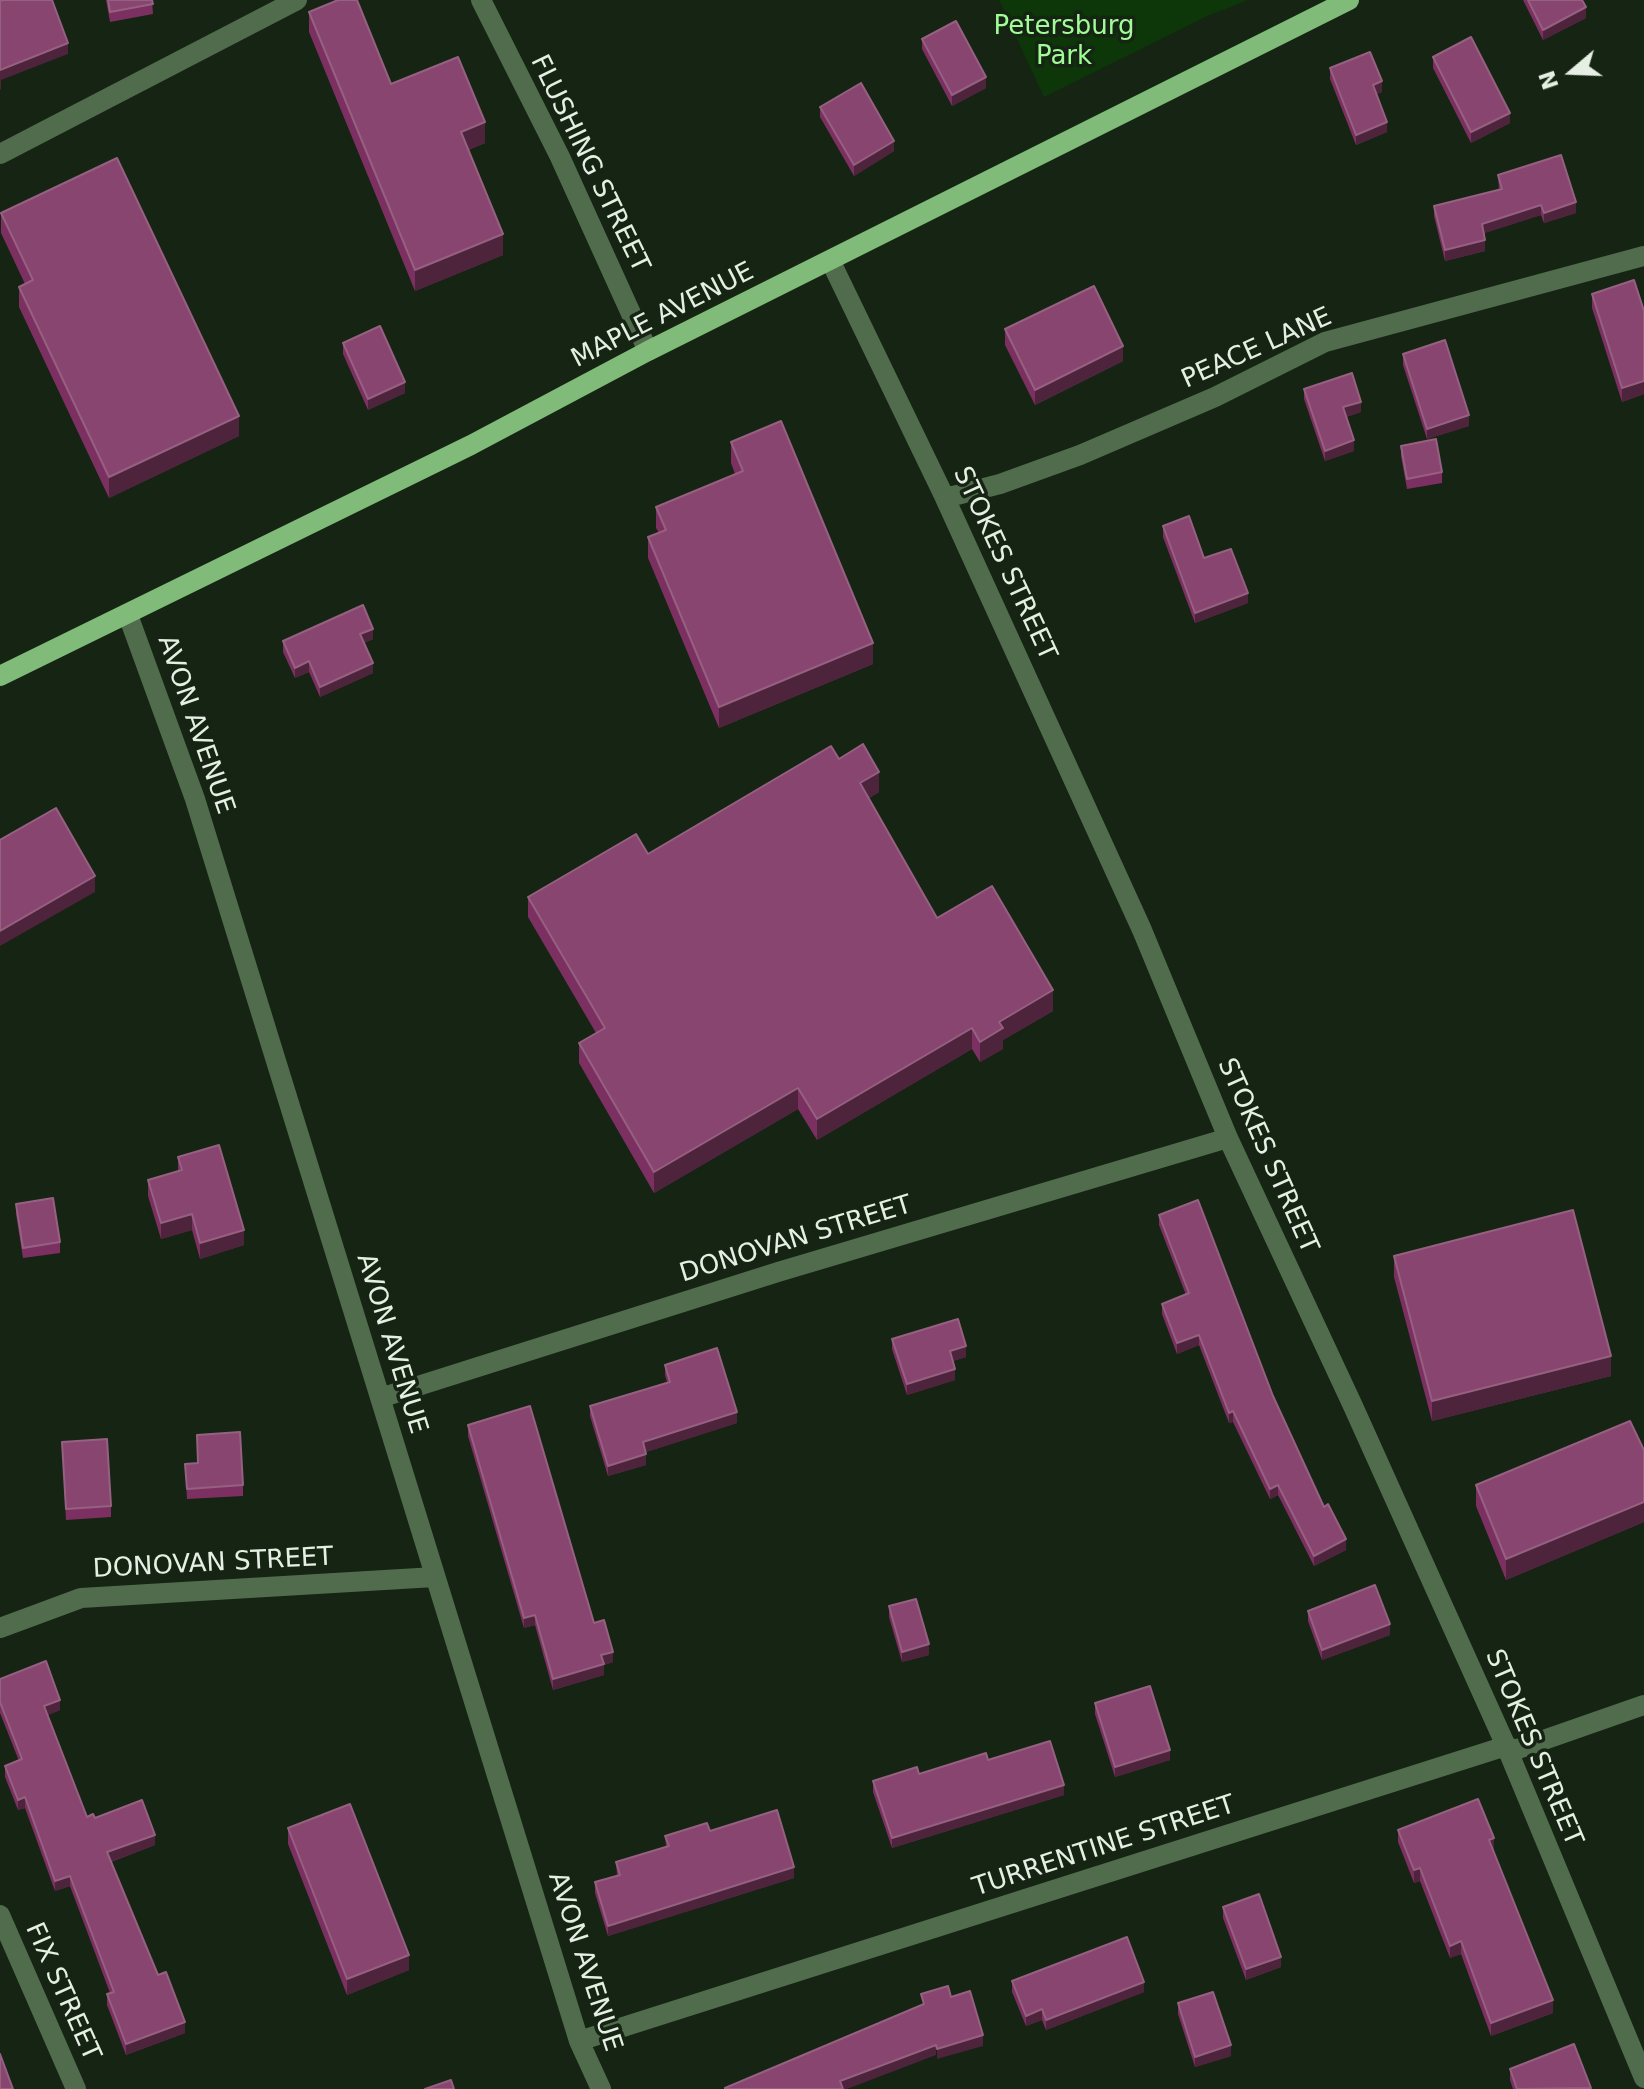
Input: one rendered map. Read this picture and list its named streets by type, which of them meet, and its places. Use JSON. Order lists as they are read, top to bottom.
{
  "streets": {
    "main road": ["MAPLE AVENUE"],
    "street": [
      "FLUSHING STREET",
      "PEACE LANE",
      "STOKES STREET",
      "AVON AVENUE",
      "DONOVAN STREET",
      "TURRENTINE STREET",
      "FIX STREET"
    ]
  },
  "crossings": [
    ["FLUSHING STREET", "MAPLE AVENUE"],
    ["MAPLE AVENUE", "STOKES STREET"],
    ["MAPLE AVENUE", "AVON AVENUE"],
    ["PEACE LANE", "STOKES STREET"],
    ["STOKES STREET", "DONOVAN STREET"],
    ["STOKES STREET", "TURRENTINE STREET"],
    ["AVON AVENUE", "DONOVAN STREET"],
    ["AVON AVENUE", "TURRENTINE STREET"]
  ],
  "parks": ["Petersburg Park"],
  "north": "left"
}
